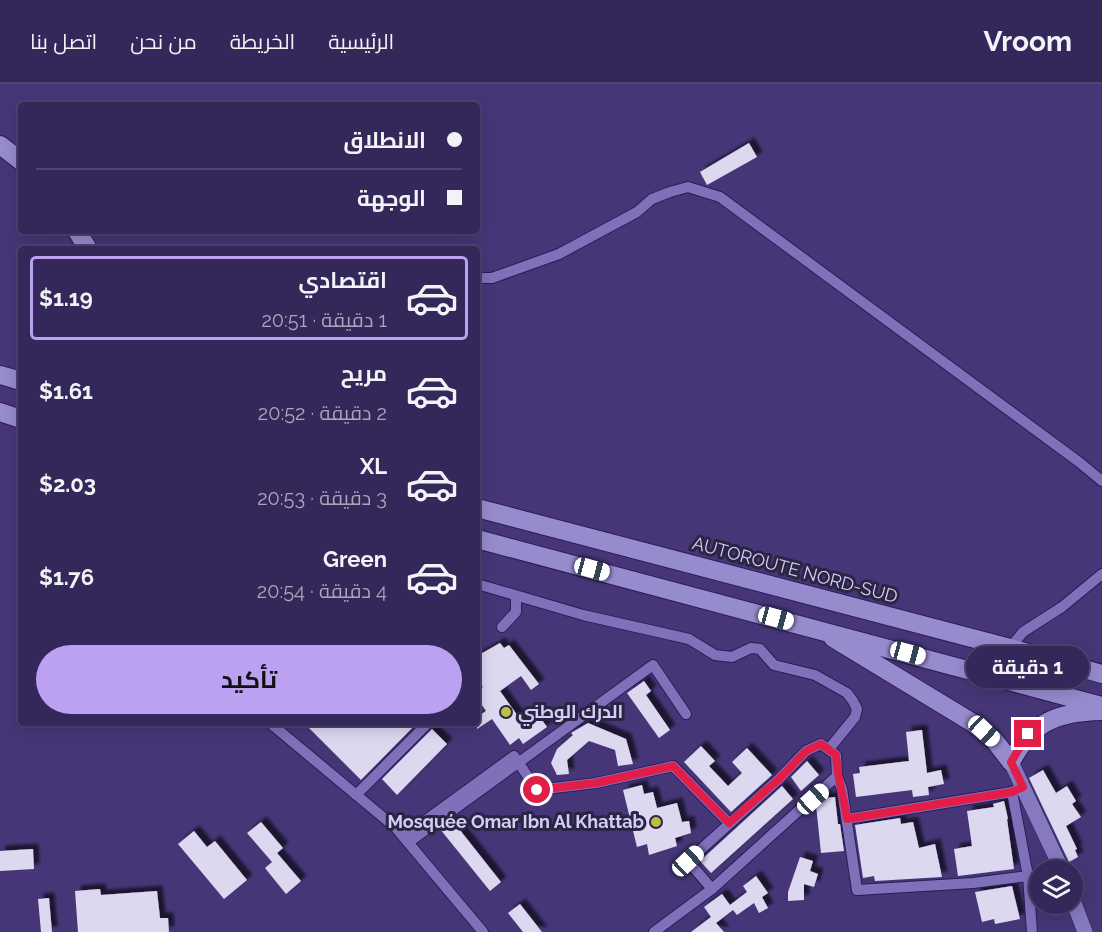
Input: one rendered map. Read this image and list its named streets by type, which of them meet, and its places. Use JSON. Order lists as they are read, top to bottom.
{
  "streets": {
    "highway": ["AUTOROUTE NORD-SUD"]
  },
  "places": ["الدرك الوطني", "Mosquée Omar Ibn Al Khattab"],
  "page": {
    "header": "Vroom",
    "nav": [
      "الرئيسية",
      "الخريطة",
      "من نحن",
      "اتصل بنا"
    ],
    "banner": ["الانطلاق", "الوجهة"],
    "list": [
      {
        "name": "اقتصادي",
        "note": "1 دقيقة · 20:51",
        "value": "$1.19"
      },
      {
        "name": "مريح",
        "note": "2 دقيقة · 20:52",
        "value": "$1.61"
      },
      {
        "name": "XL",
        "note": "3 دقيقة · 20:53",
        "value": "$2.03"
      },
      {
        "name": "Green",
        "note": "4 دقيقة · 20:54",
        "value": "$1.76"
      }
    ],
    "buttons": "تأكيد",
    "bubble": "1 دقيقة"
  }
}
